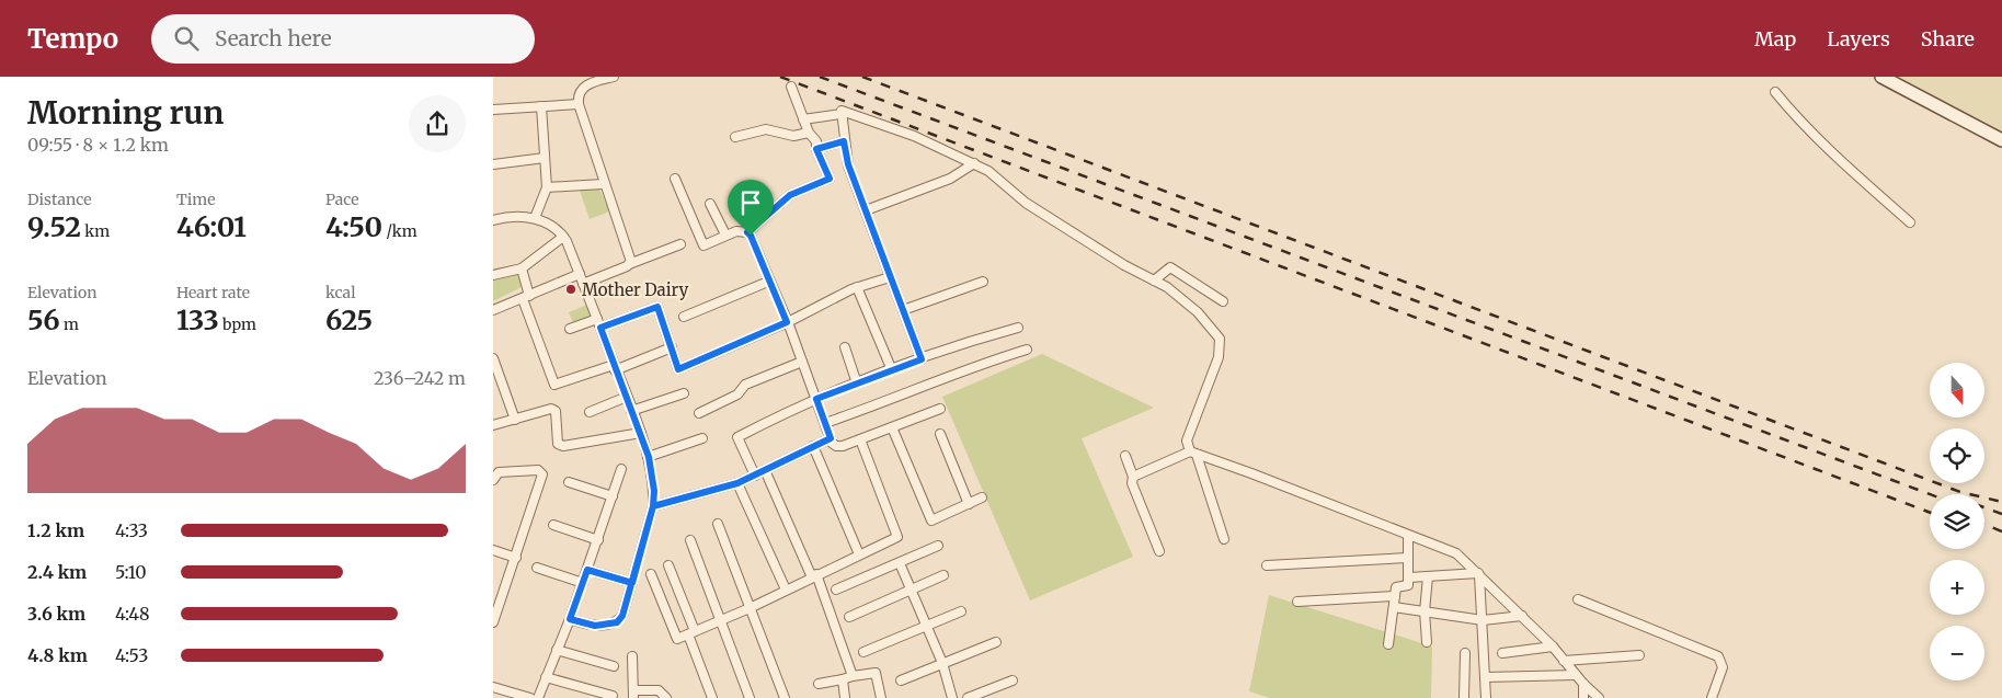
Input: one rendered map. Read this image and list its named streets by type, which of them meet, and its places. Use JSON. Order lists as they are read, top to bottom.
{
  "places": ["Mother Dairy"],
  "north": "bottom",
  "page": {
    "header": "Tempo",
    "search": "Search here",
    "nav": ["Map", "Layers", "Share"],
    "heading": ["Morning run", "09:55 · 8 × 1.2 km"],
    "stats": [
      ["Distance", "9.52 km"],
      ["Time", "46:01"],
      ["Pace", "4:50 /km"],
      ["Elevation", "56 m"],
      ["Heart rate", "133 bpm"],
      ["kcal", "625"]
    ],
    "chart": ["Elevation", "236–242 m"],
    "map_buttons": ["+", "−"],
    "list": [
      {
        "name": "1.2 km",
        "note": "4:33"
      },
      {
        "name": "2.4 km",
        "note": "5:10"
      },
      {
        "name": "3.6 km",
        "note": "4:48"
      },
      {
        "name": "4.8 km",
        "note": "4:53"
      }
    ]
  }
}
